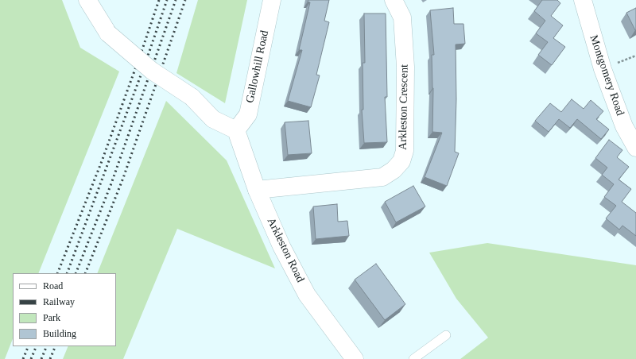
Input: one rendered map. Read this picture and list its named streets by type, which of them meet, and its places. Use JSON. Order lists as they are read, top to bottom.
{
  "streets": {
    "street": [
      "Gallowhill Road",
      "Montgomery Road",
      "Arkleston Crescent",
      "Arkleston Road"
    ]
  },
  "crossings": [
    ["Gallowhill Road", "Arkleston Road"],
    ["Arkleston Crescent", "Arkleston Road"]
  ],
  "legend": [
    "Road",
    "Railway",
    "Park",
    "Building"
  ]
}
